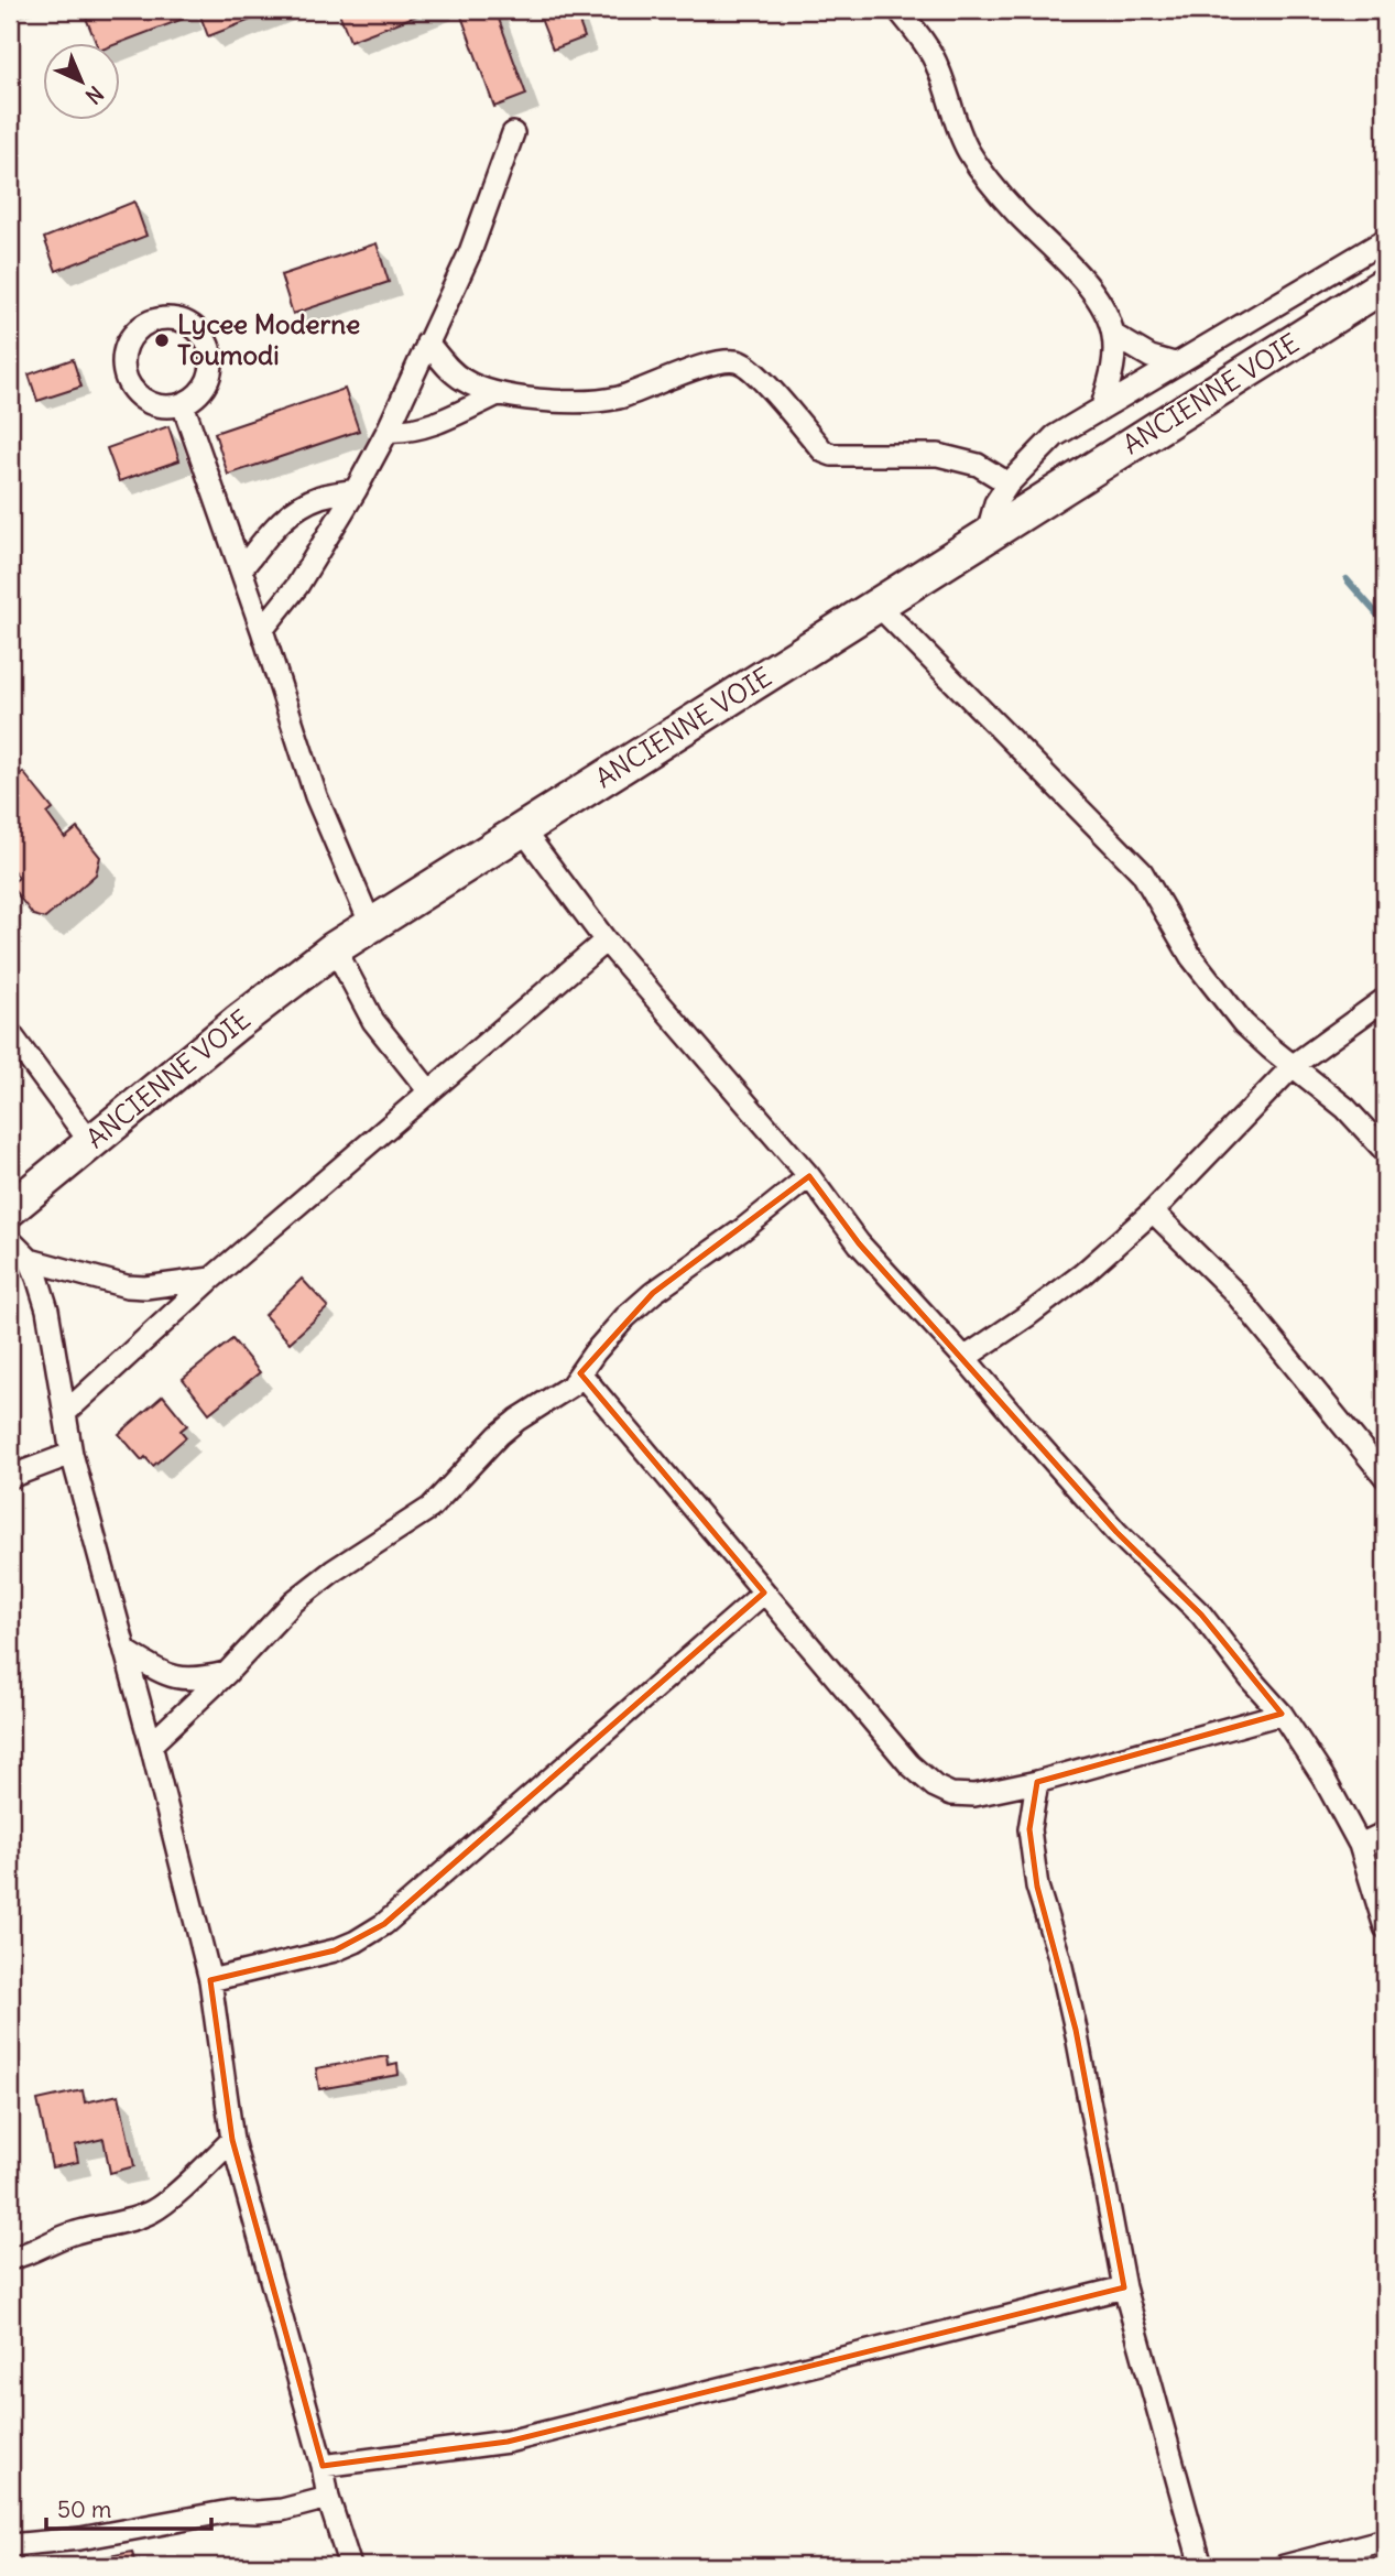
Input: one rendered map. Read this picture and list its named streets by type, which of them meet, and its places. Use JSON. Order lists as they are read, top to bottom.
{
  "streets": {
    "main road": ["ANCIENNE VOIE"]
  },
  "places": ["Lycee Moderne Toumodi"],
  "scale_bar": "50 m",
  "north": "bottom right"
}
